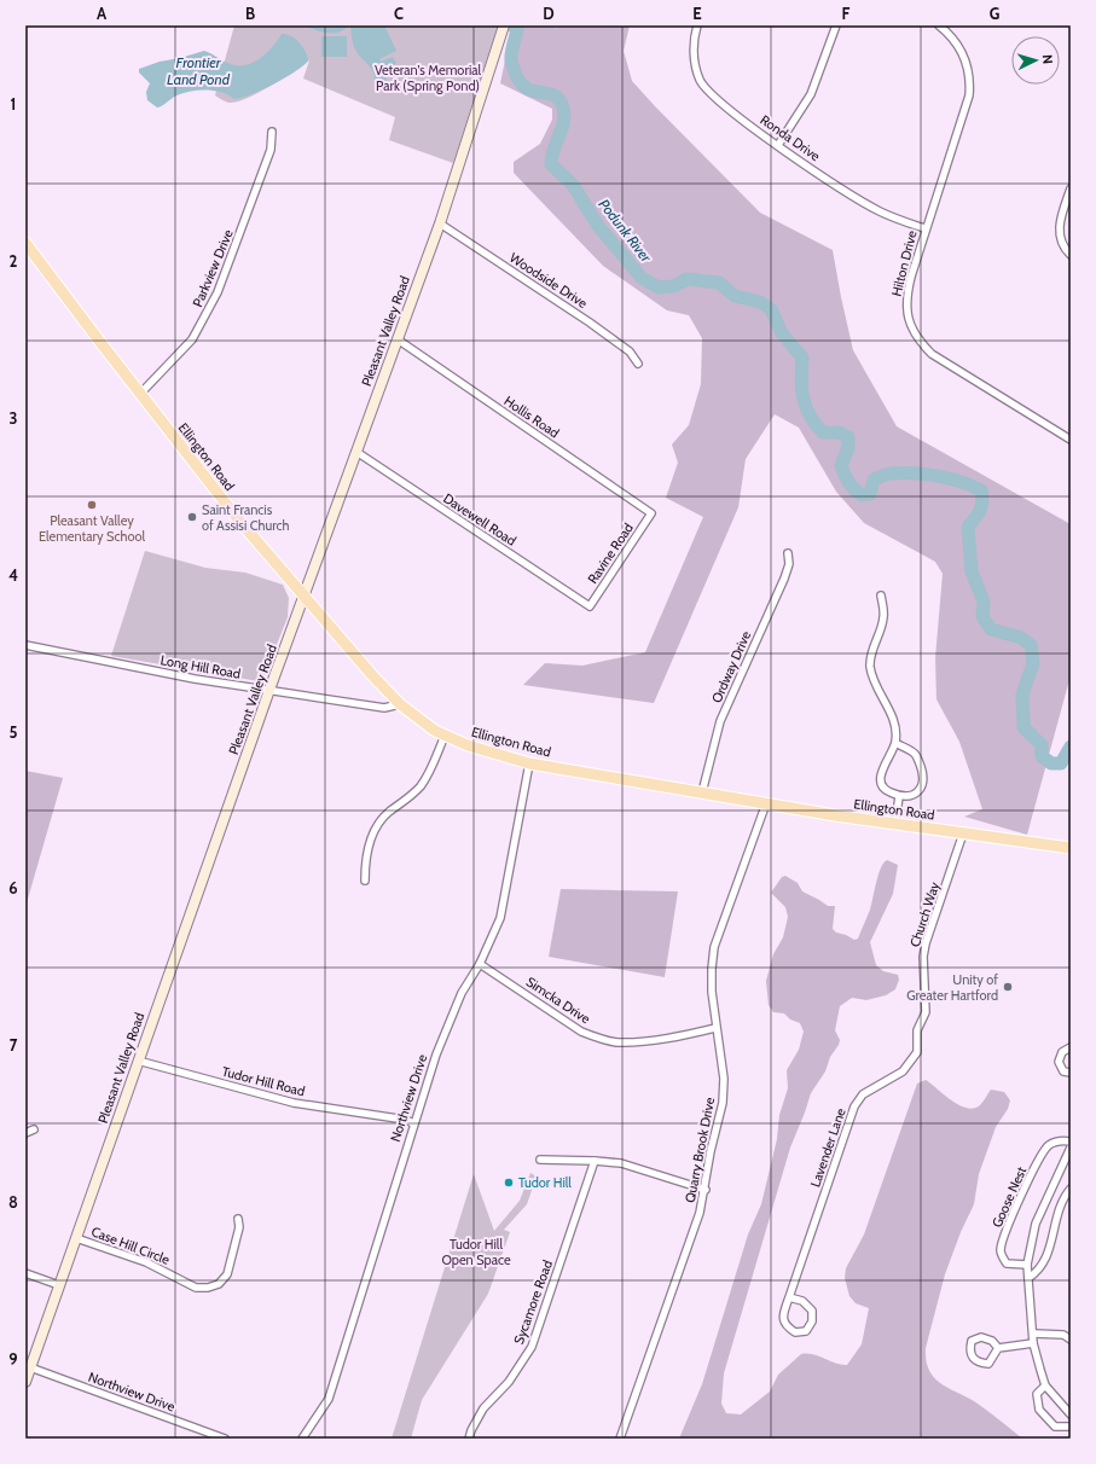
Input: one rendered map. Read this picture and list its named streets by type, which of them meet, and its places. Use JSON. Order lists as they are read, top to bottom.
{
  "streets": {
    "main road": ["Pleasant Valley Road", "Ellington Road"],
    "street": [
      "Ronda Drive",
      "Hilton Drive",
      "Parkview Drive",
      "Woodside Drive",
      "Hollis Road",
      "Davewell Road",
      "Ravine Road",
      "Long Hill Road",
      "Ordway Drive",
      "Church Way",
      "Simcka Drive",
      "Tudor Hill Road",
      "Northview Drive",
      "Lavender Lane",
      "Quarry Brook Drive",
      "Goose Nest",
      "Case Hill Circle",
      "Sycamore Road"
    ]
  },
  "crossings": [
    ["Ronda Drive", "Hilton Drive"],
    ["Parkview Drive", "Ellington Road"],
    ["Woodside Drive", "Pleasant Valley Road"],
    ["Pleasant Valley Road", "Hollis Road"],
    ["Pleasant Valley Road", "Ellington Road"],
    ["Pleasant Valley Road", "Davewell Road"],
    ["Pleasant Valley Road", "Long Hill Road"],
    ["Pleasant Valley Road", "Tudor Hill Road"],
    ["Pleasant Valley Road", "Northview Drive"],
    ["Pleasant Valley Road", "Case Hill Circle"],
    ["Hollis Road", "Ravine Road"],
    ["Ellington Road", "Long Hill Road"],
    ["Ellington Road", "Ordway Drive"],
    ["Ellington Road", "Church Way"],
    ["Ellington Road", "Northview Drive"],
    ["Ellington Road", "Quarry Brook Drive"],
    ["Davewell Road", "Ravine Road"],
    ["Church Way", "Lavender Lane"],
    ["Simcka Drive", "Northview Drive"],
    ["Simcka Drive", "Quarry Brook Drive"],
    ["Tudor Hill Road", "Northview Drive"]
  ],
  "water": ["Frontier Land Pond", "Podunk River"],
  "parks": ["Veteran's Memorial Park (Spring Pond)", "Tudor Hill Open Space"],
  "places": [
    "Pleasant Valley Elementary School",
    "Saint Francis of Assisi Church",
    "Unity of Greater Hartford",
    "Tudor Hill"
  ],
  "north": "right",
  "grid": {
    "columns": [
      "A",
      "B",
      "C",
      "D",
      "E",
      "F",
      "G"
    ],
    "rows": [
      "1",
      "2",
      "3",
      "4",
      "5",
      "6",
      "7",
      "8",
      "9"
    ]
  }
}
